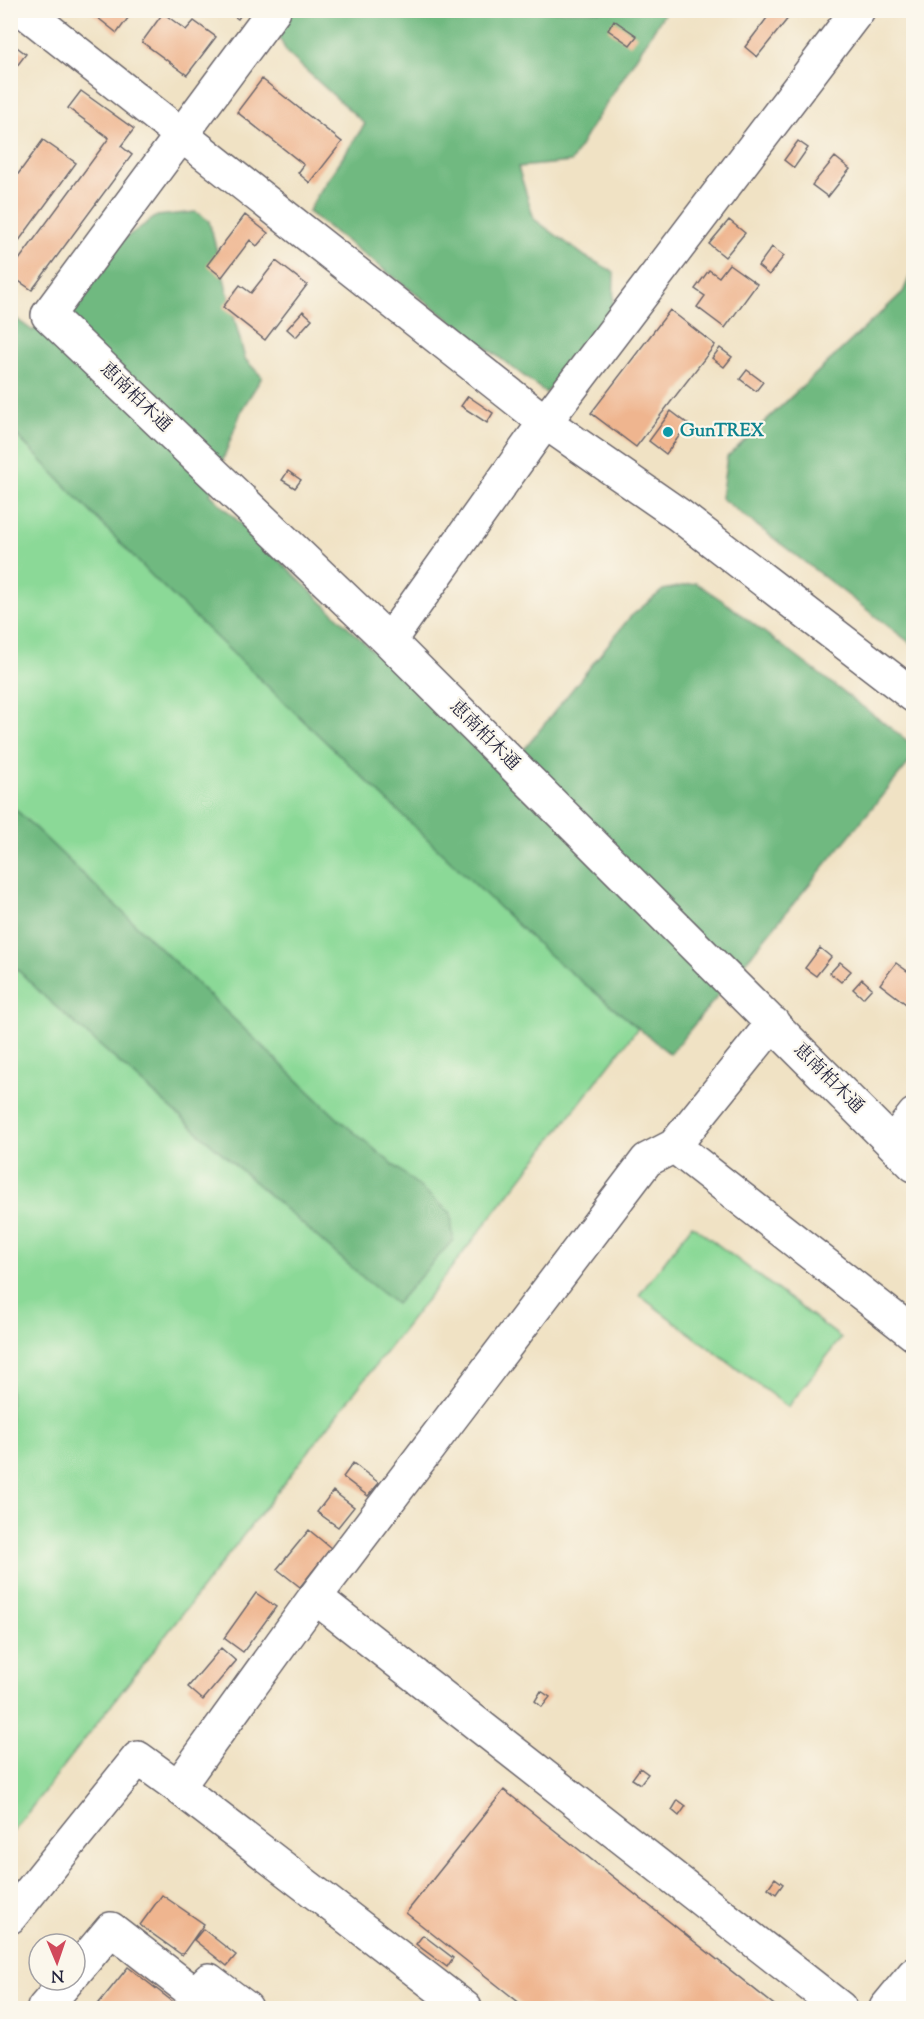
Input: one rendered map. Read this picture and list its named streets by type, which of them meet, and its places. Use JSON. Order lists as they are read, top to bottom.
{
  "streets": {
    "street": ["恵南柏木通"]
  },
  "places": ["GunTREX"],
  "north": "bottom"
}
